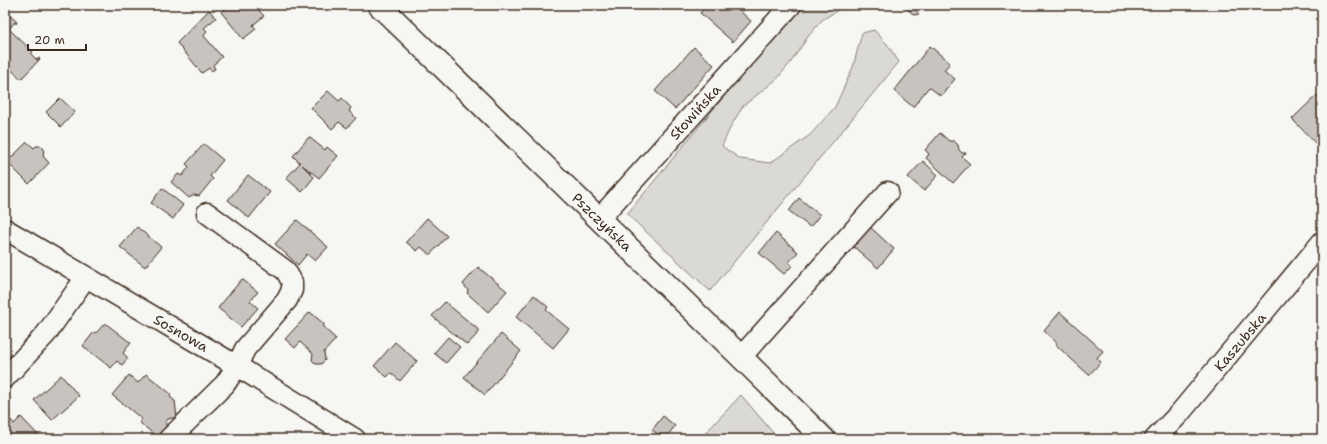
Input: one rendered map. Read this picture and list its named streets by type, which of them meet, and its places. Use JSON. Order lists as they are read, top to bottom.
{
  "streets": {
    "main road": ["Pszczyńska"],
    "street": ["Słowińska", "Sosnowa", "Kaszubska"]
  },
  "crossings": [
    ["Słowińska", "Pszczyńska"]
  ],
  "scale_bar": "20 m"
}
